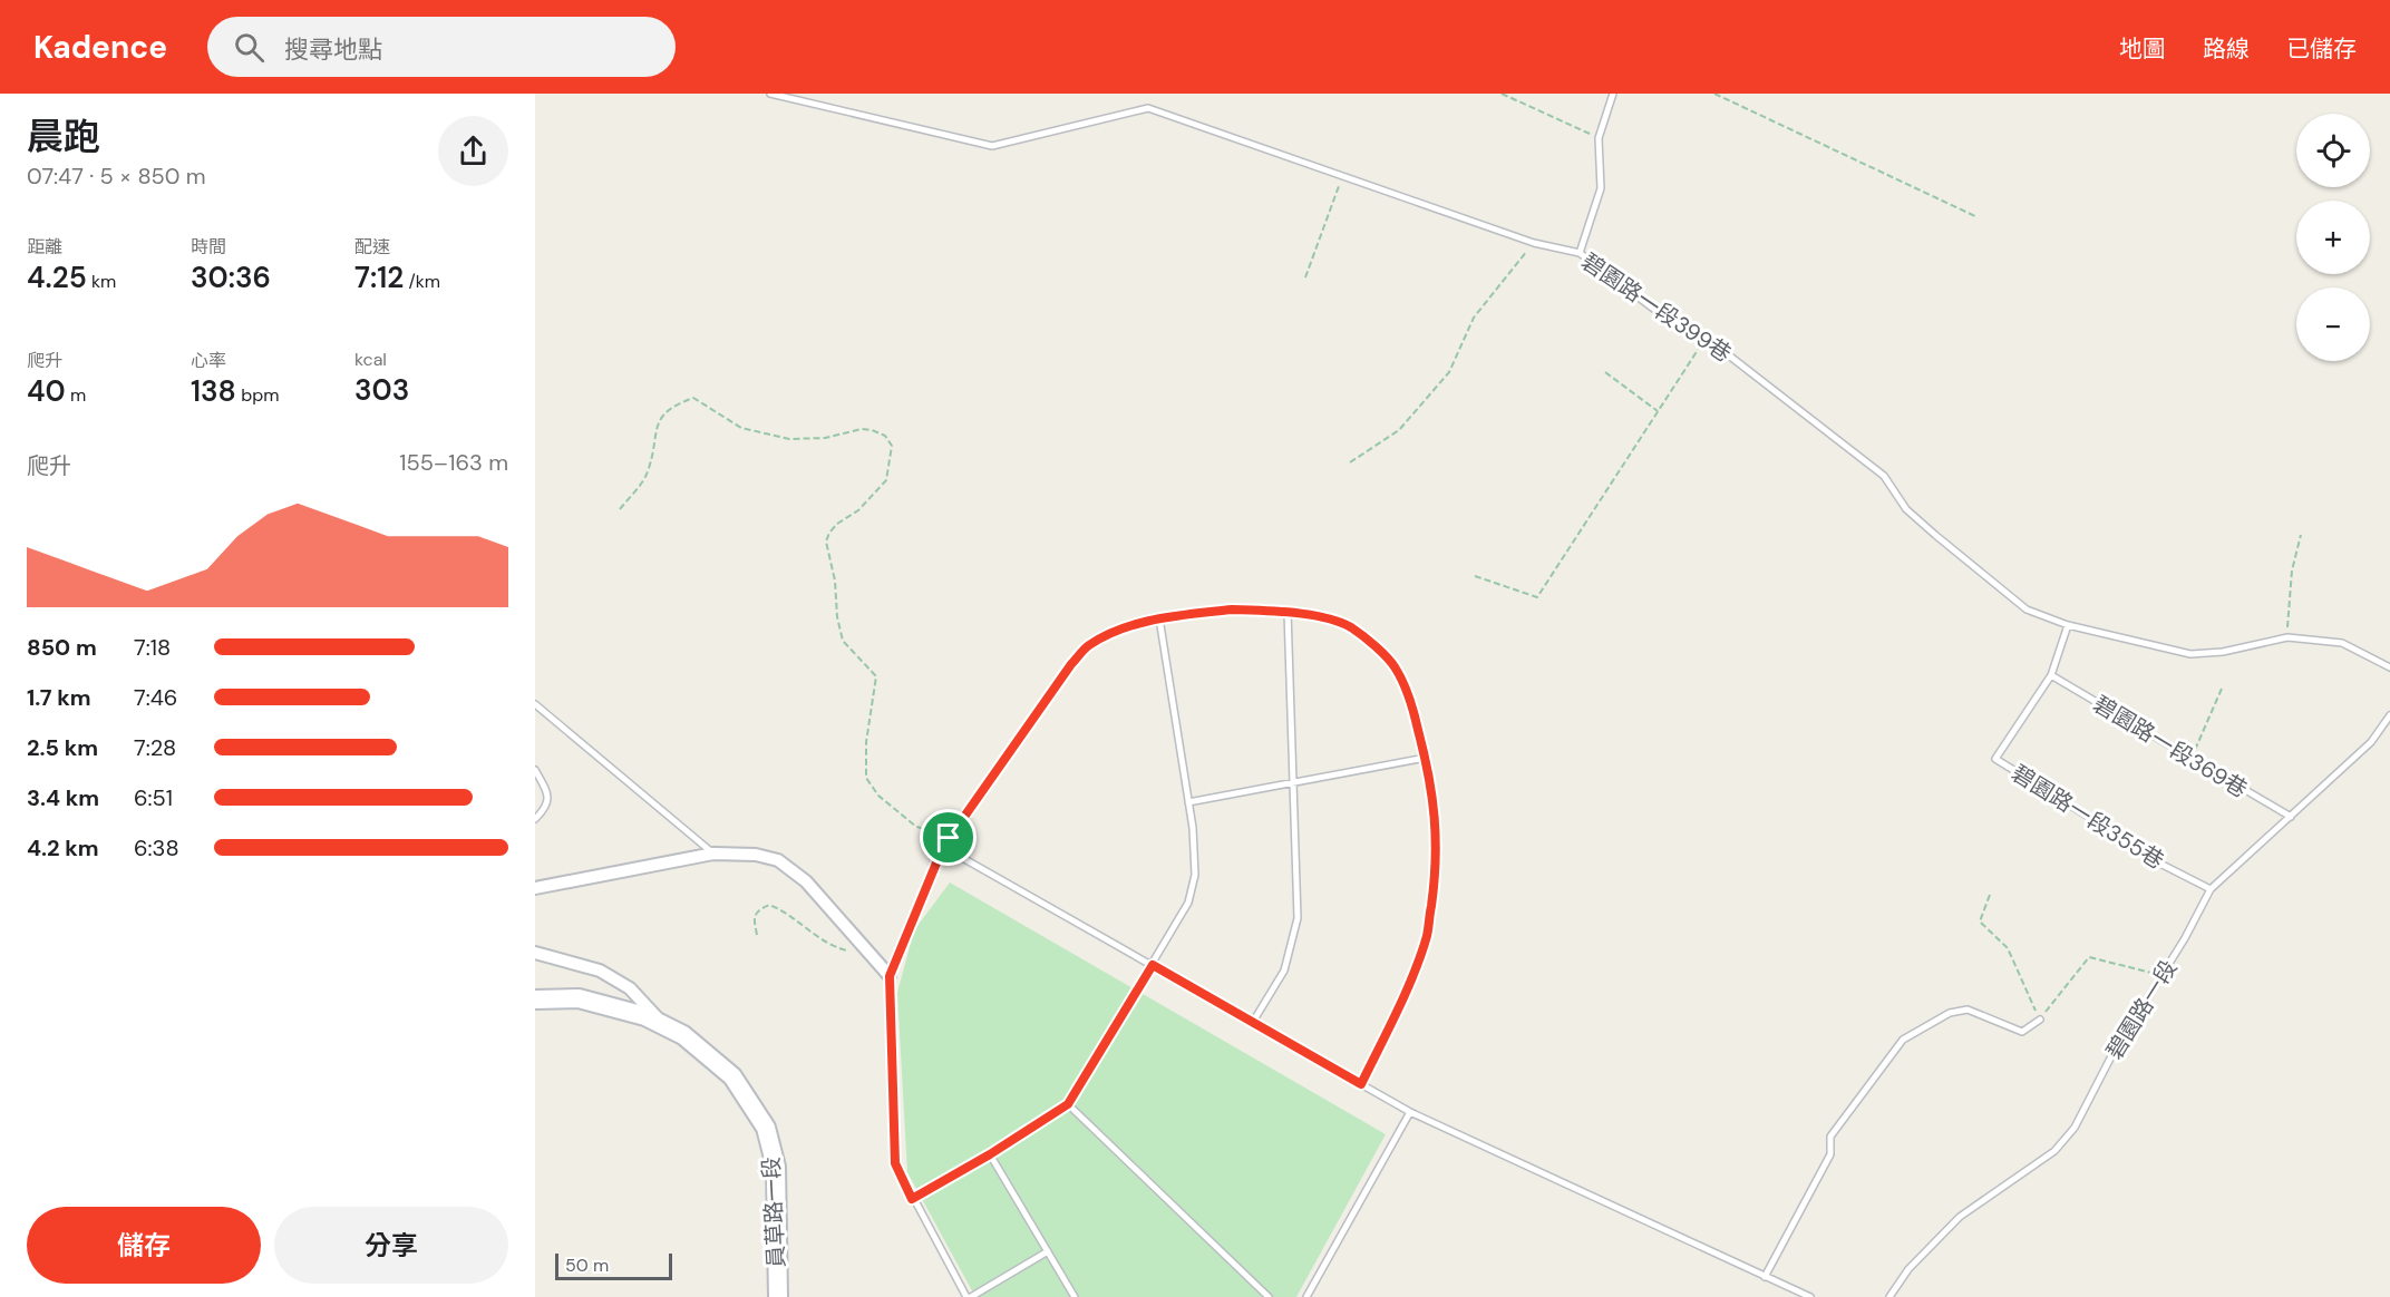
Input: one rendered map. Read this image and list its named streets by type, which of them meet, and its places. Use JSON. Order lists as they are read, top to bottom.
{
  "streets": {
    "main road": ["員草路一段"],
    "lane": [
      "碧園路一段399巷",
      "碧園路一段369巷",
      "碧園路一段355巷",
      "碧園路一段"
    ]
  },
  "crossings": [
    ["碧園路一段399巷", "碧園路一段355巷"],
    ["碧園路一段369巷", "碧園路一段355巷"],
    ["碧園路一段369巷", "碧園路一段"],
    ["碧園路一段355巷", "碧園路一段"]
  ],
  "scale_bar": "50 m",
  "page": {
    "header": "Kadence",
    "search": "搜尋地點",
    "nav": ["地圖", "路線", "已儲存"],
    "heading": ["晨跑", "07:47 · 5 × 850 m"],
    "map_buttons": ["+", "−"],
    "stats": [
      ["距離", "4.25 km"],
      ["時間", "30:36"],
      ["配速", "7:12 /km"],
      ["爬升", "40 m"],
      ["心率", "138 bpm"],
      ["kcal", "303"]
    ],
    "chart": ["爬升", "155–163 m"],
    "list": [
      {
        "name": "850 m",
        "note": "7:18"
      },
      {
        "name": "1.7 km",
        "note": "7:46"
      },
      {
        "name": "2.5 km",
        "note": "7:28"
      },
      {
        "name": "3.4 km",
        "note": "6:51"
      },
      {
        "name": "4.2 km",
        "note": "6:38"
      }
    ],
    "buttons": ["儲存", "分享"],
    "scale": "50 m"
  }
}
